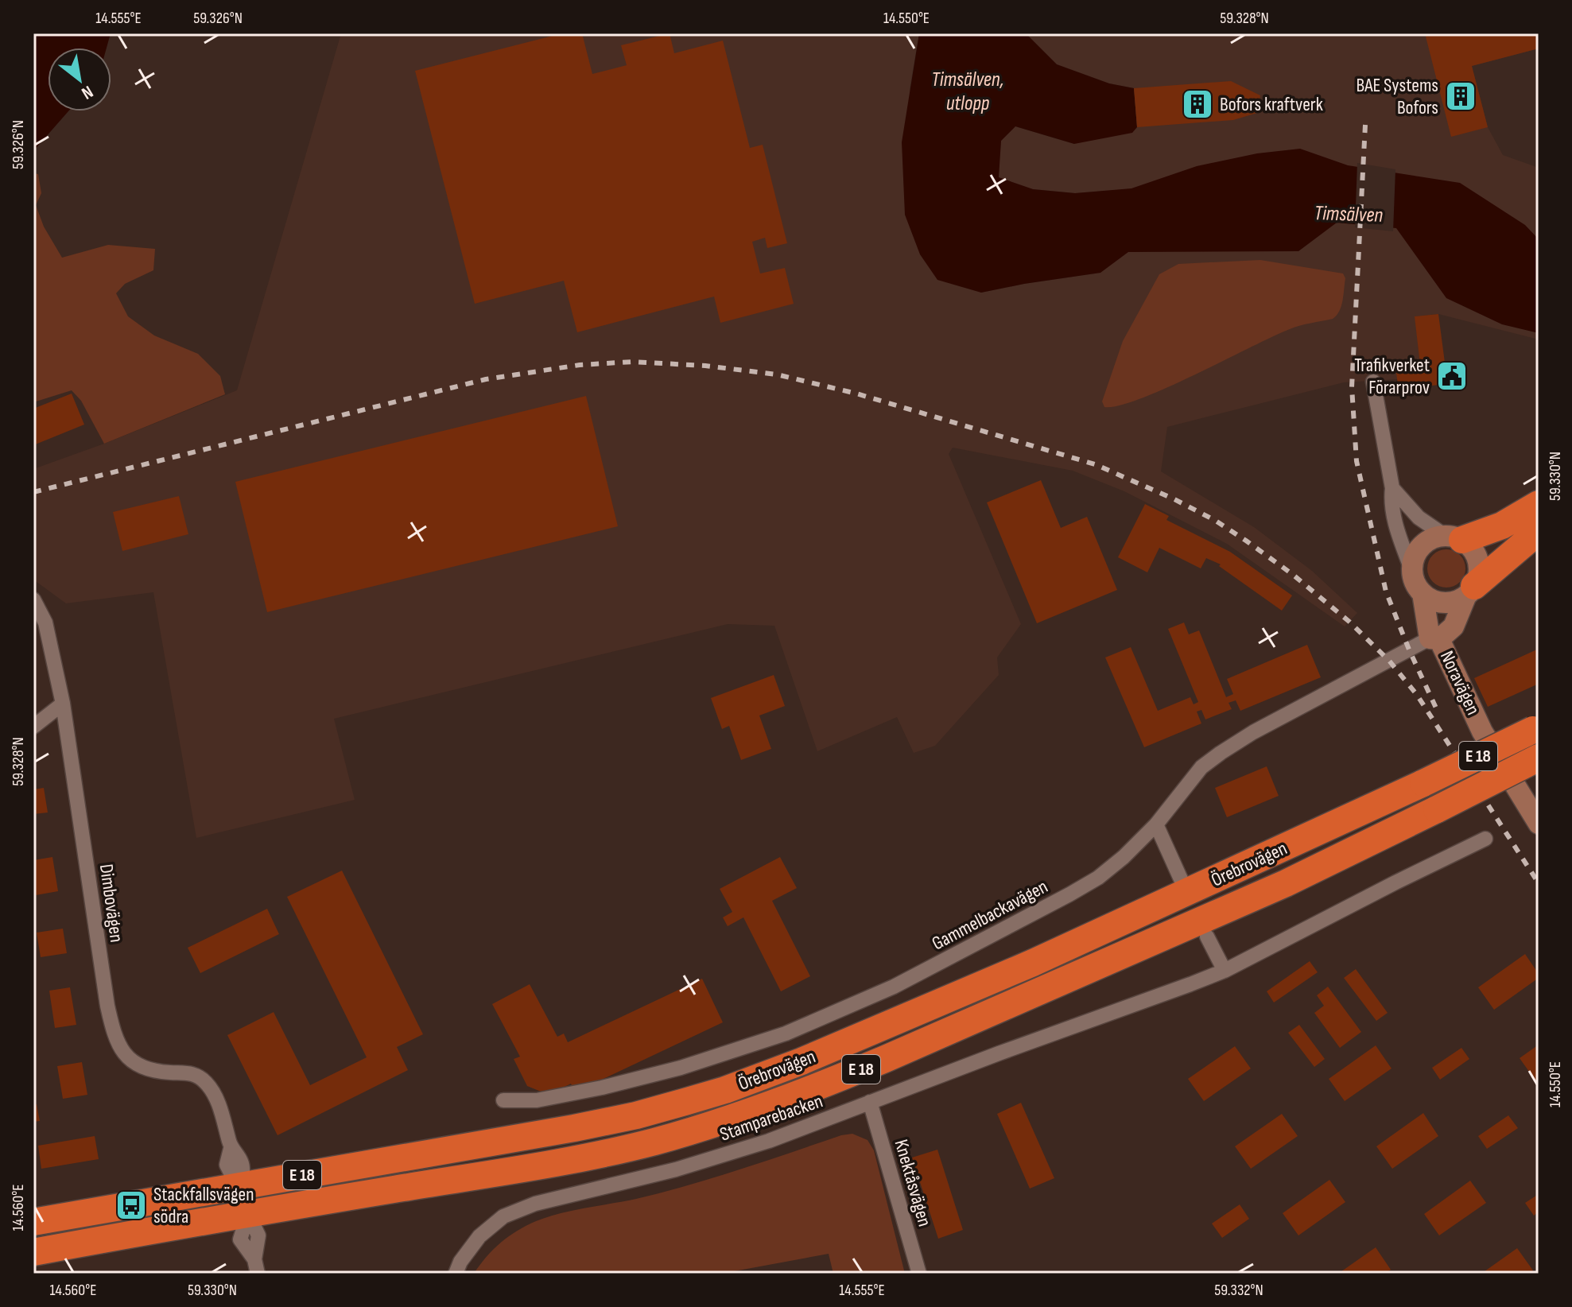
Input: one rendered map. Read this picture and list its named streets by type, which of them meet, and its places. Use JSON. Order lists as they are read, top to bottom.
{
  "streets": {
    "highway": ["E 18", "Örebrovägen"],
    "street": [
      "Noravägen",
      "Dimbovägen",
      "Gammelbackavägen",
      "Stamparebacken",
      "Knektåsvägen"
    ]
  },
  "crossings": [
    ["Noravägen", "Gammelbackavägen"],
    ["Örebrovägen", "Dimbovägen"],
    ["Stamparebacken", "Knektåsvägen"]
  ],
  "water": ["Timsälven, utlopp", "Timsälven"],
  "places": {
    "building": ["BAE Systems Bofors", "Bofors kraftverk"],
    "public building": ["Trafikverket Förarprov"],
    "bus stop": ["Stackfallsvägen södra"]
  },
  "north": "bottom right",
  "coordinates": [
    "14.555°E",
    "59.326°N",
    "14.550°E",
    "59.328°N",
    "59.330°N",
    "14.560°E",
    "59.332°N"
  ]
}
